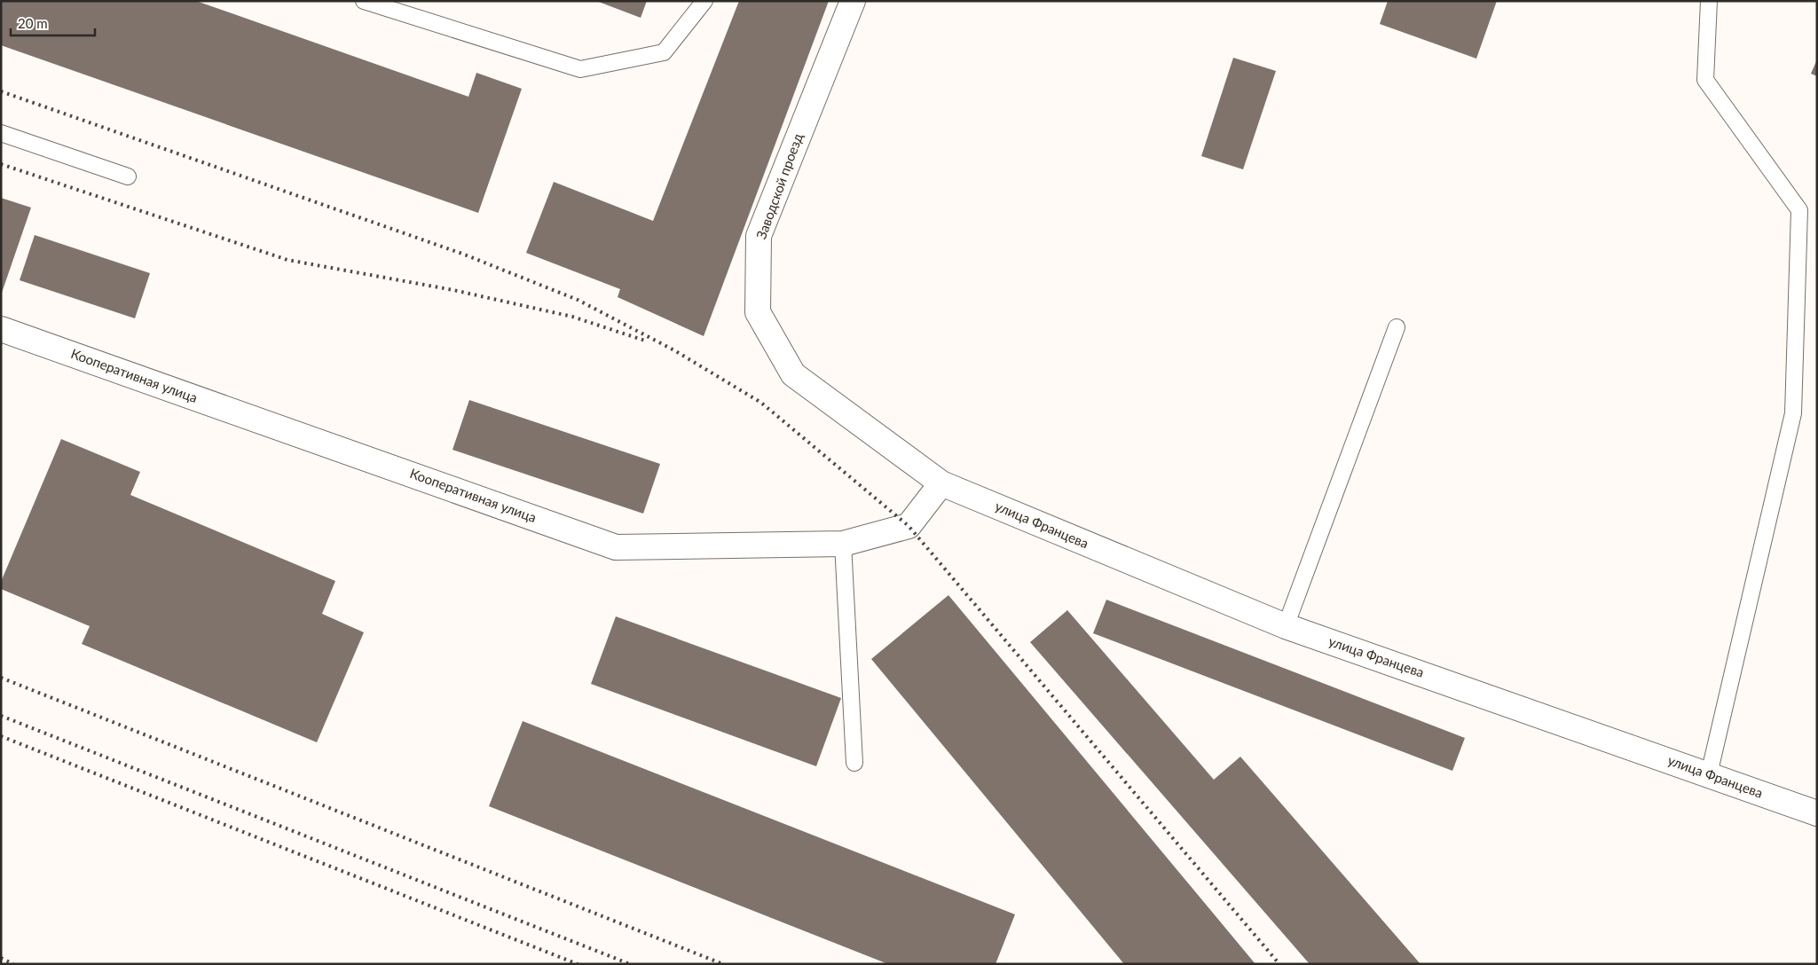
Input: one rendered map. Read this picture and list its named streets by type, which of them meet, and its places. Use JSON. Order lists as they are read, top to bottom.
{
  "streets": {
    "street": ["Заводской проезд", "Кооперативная улица", "улица Францева"]
  },
  "crossings": [
    ["Заводской проезд", "Кооперативная улица"],
    ["Заводской проезд", "улица Францева"],
    ["Кооперативная улица", "улица Францева"]
  ],
  "scale_bar": "20 m"
}
